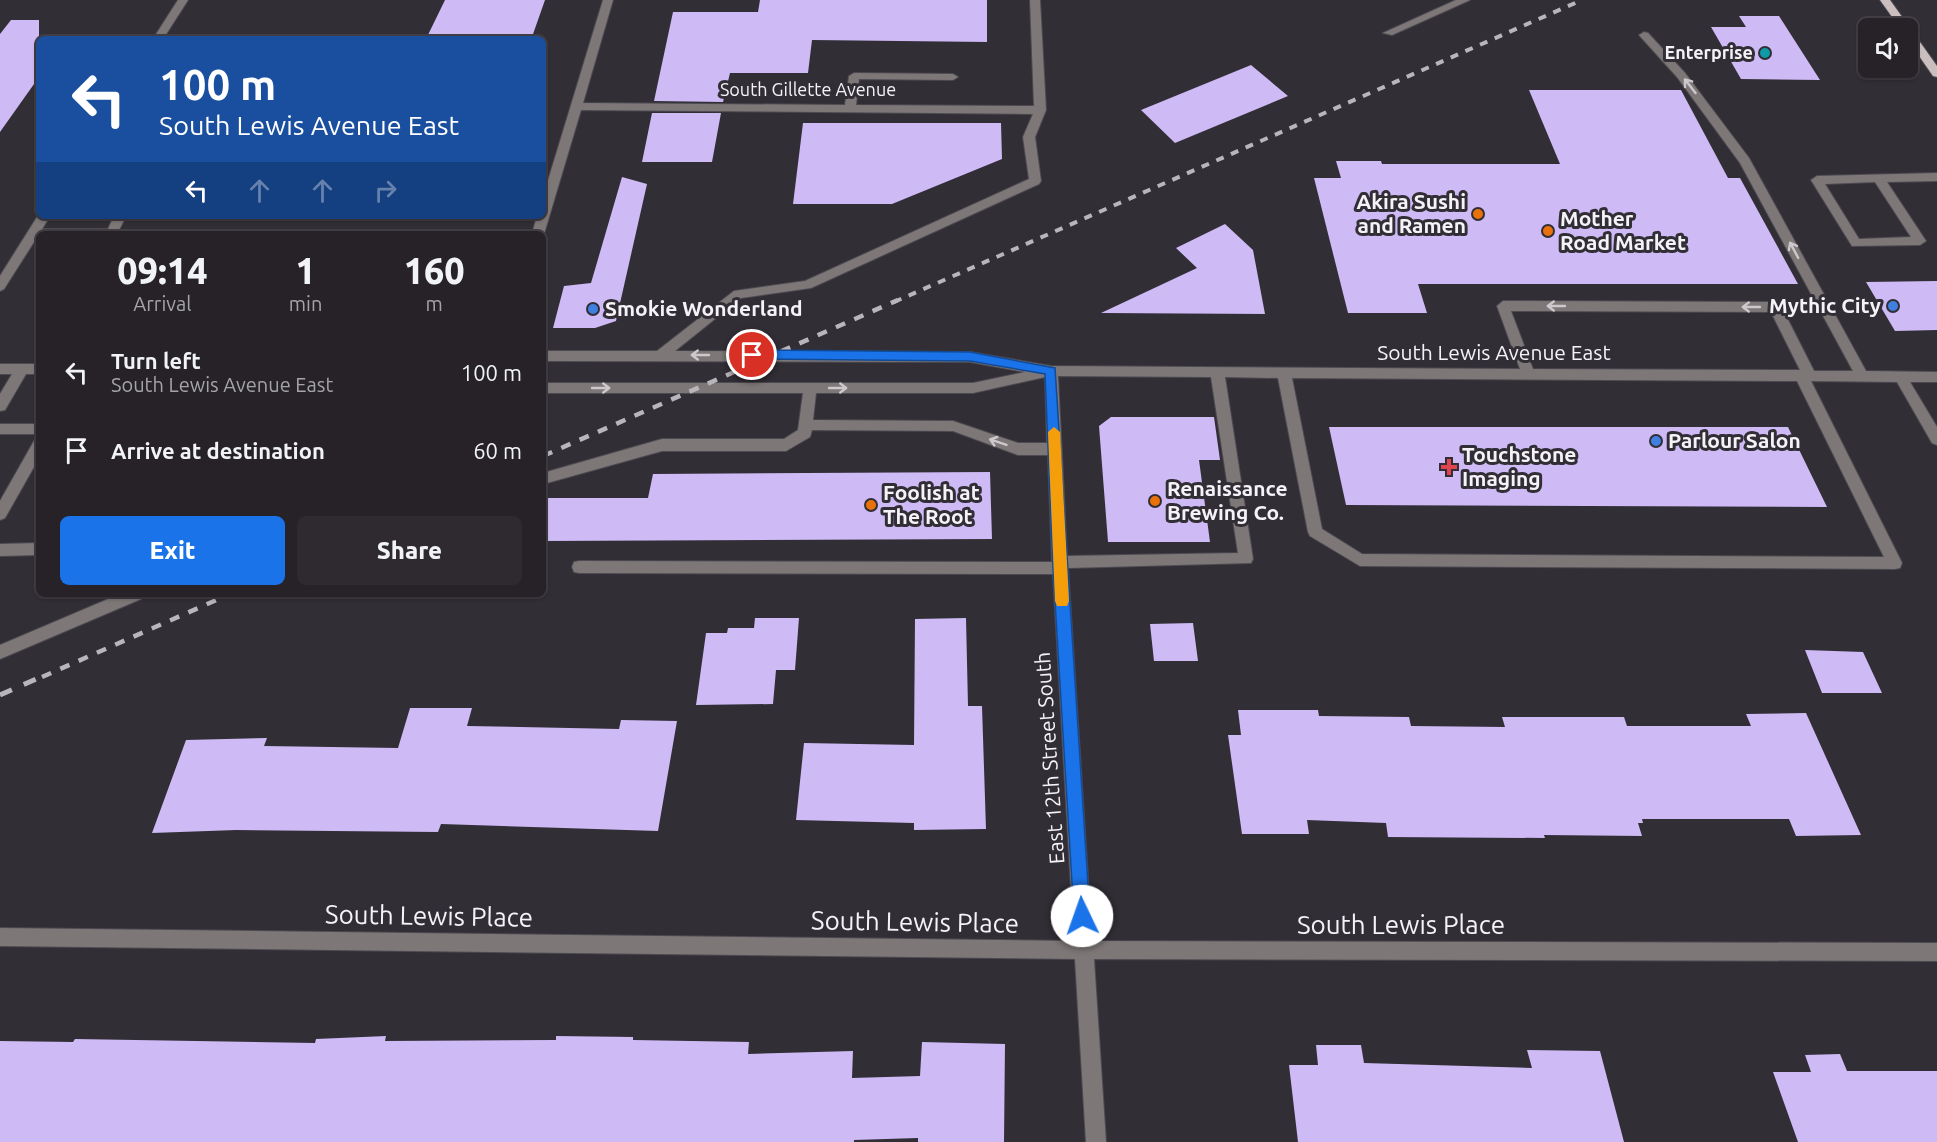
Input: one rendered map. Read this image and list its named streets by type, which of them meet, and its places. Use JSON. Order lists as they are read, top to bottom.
{
  "streets": {
    "street": [
      "South Gillette Avenue",
      "South Lewis Avenue East",
      "East 12th Street South",
      "South Lewis Place"
    ]
  },
  "crossings": [
    ["South Lewis Avenue East", "East 12th Street South"],
    ["East 12th Street South", "South Lewis Place"]
  ],
  "places": {
    "other": [
      "Enterprise",
      "Akira Sushi and Ramen",
      "Mother Road Market",
      "Mythic City",
      "Smokie Wonderland",
      "Parlour Salon",
      "Renaissance Brewing Co.",
      "Foolish at The Root"
    ],
    "health": ["Touchstone Imaging"]
  },
  "page": {
    "turn": ["100 m", "South Lewis Avenue East"],
    "eta": [
      "09:14",
      "Arrival",
      "1",
      "min",
      "160",
      "m"
    ],
    "list": [
      {
        "name": "Turn left",
        "note": "South Lewis Avenue East",
        "value": "100 m"
      },
      {
        "name": "Arrive at destination",
        "value": "60 m"
      }
    ],
    "buttons": ["Exit", "Share"]
  }
}
